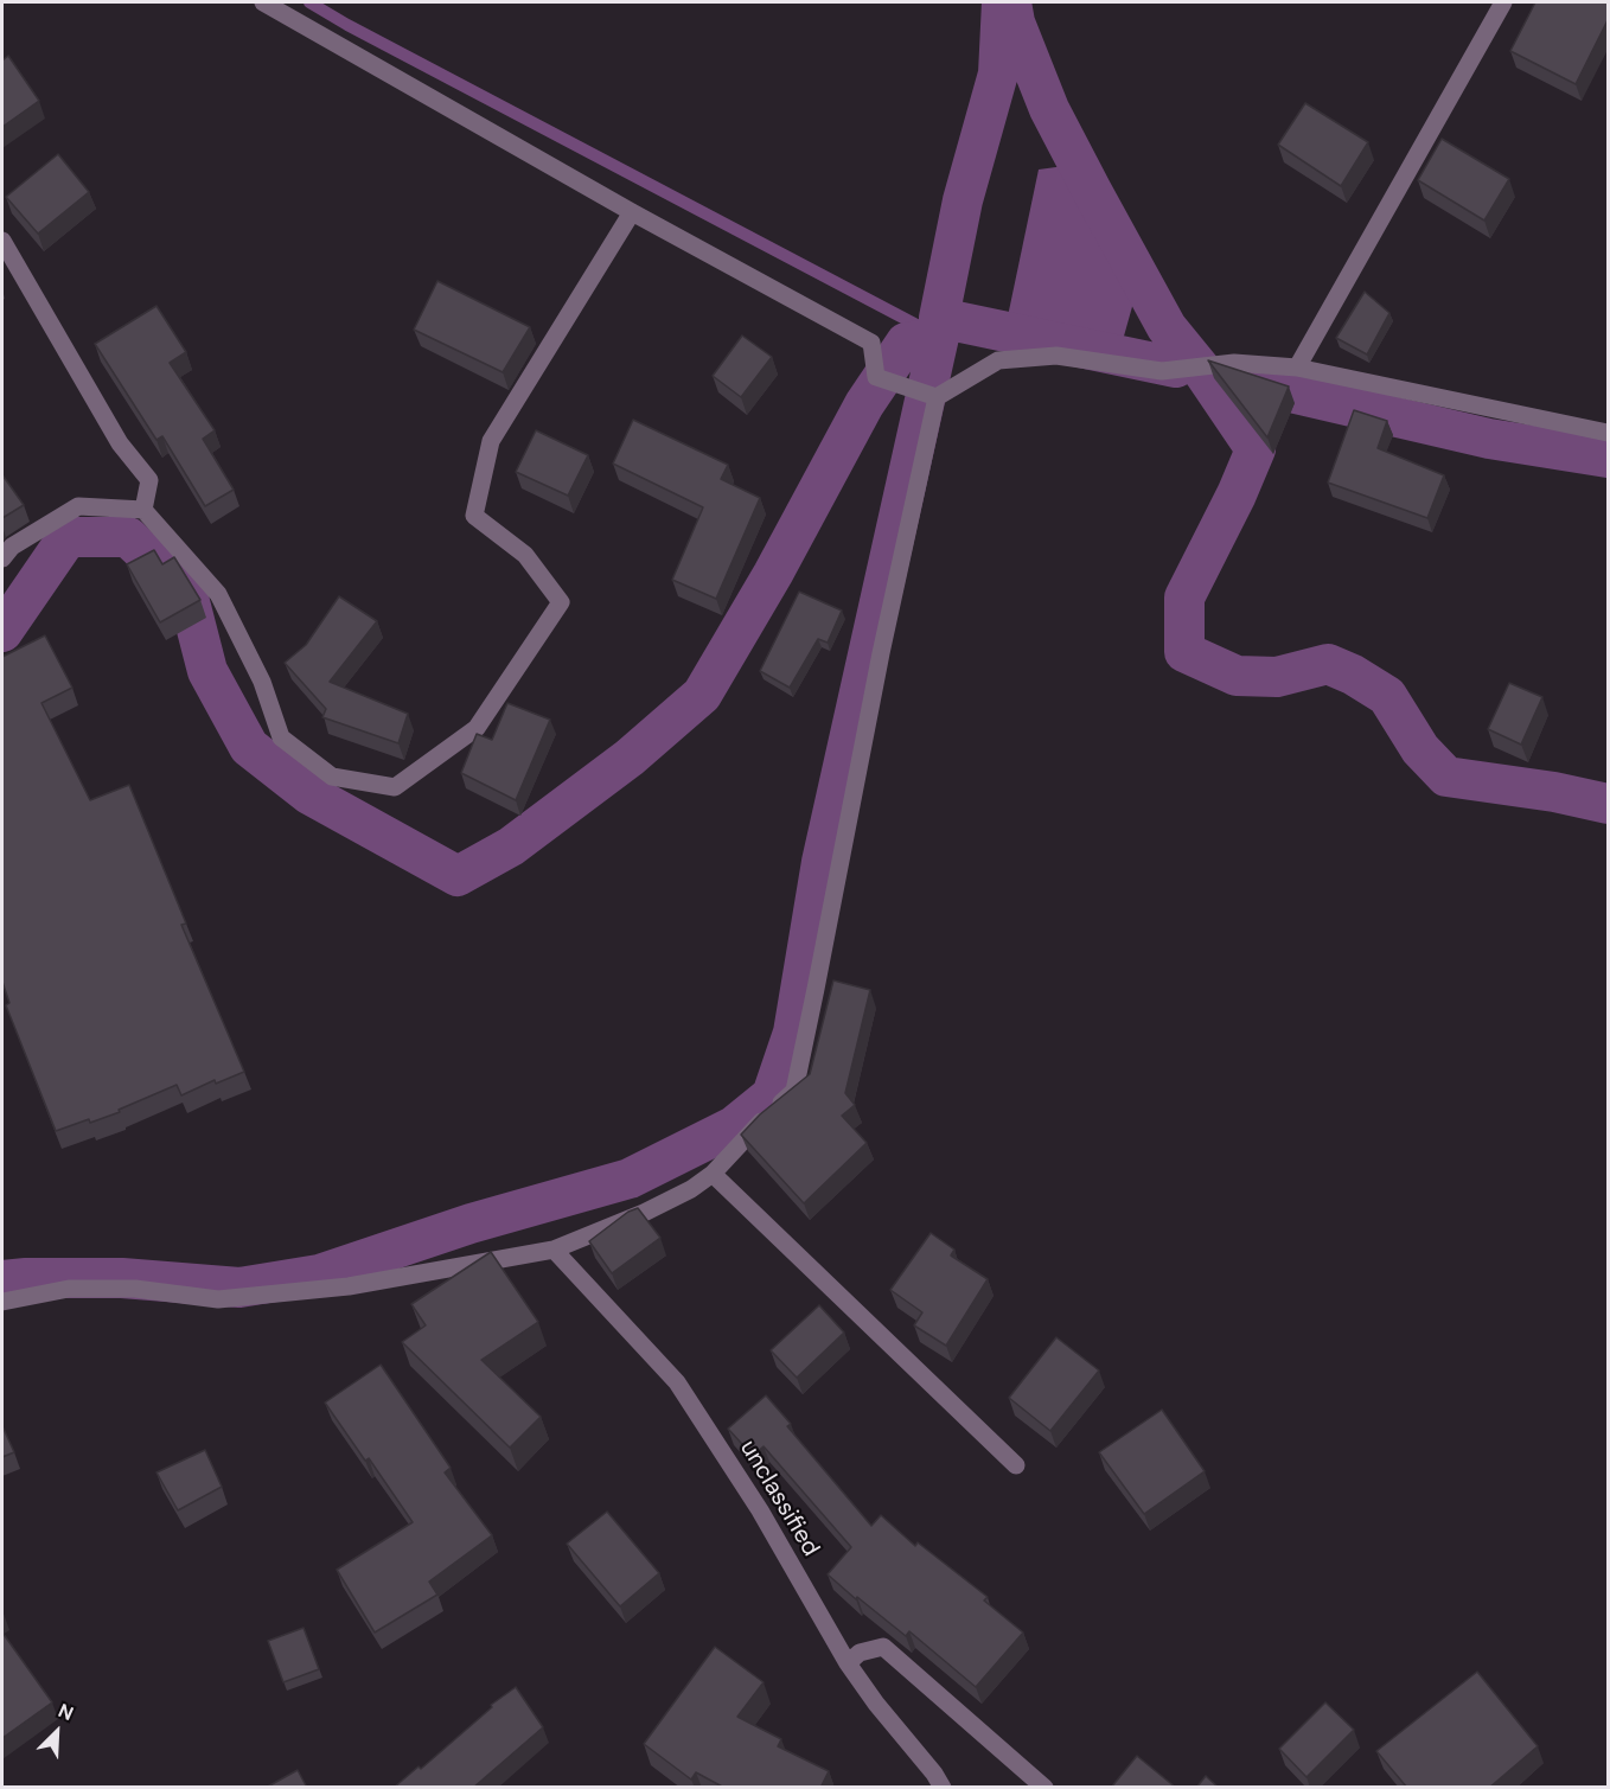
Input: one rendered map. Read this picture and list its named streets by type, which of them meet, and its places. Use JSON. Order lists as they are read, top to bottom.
{
  "streets": {
    "street": ["unclassified"]
  },
  "north": "top right"
}
